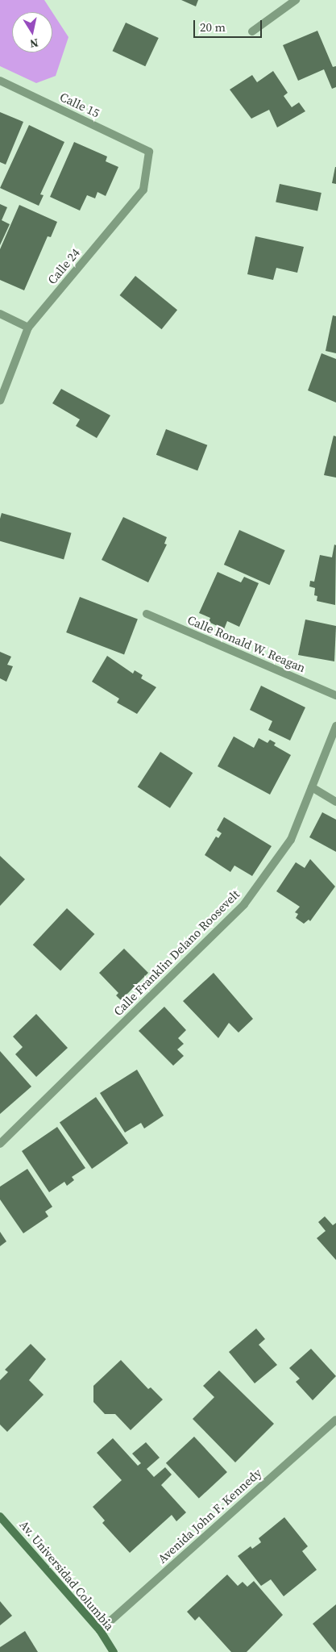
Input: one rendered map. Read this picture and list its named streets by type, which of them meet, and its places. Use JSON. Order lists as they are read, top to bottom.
{
  "streets": {
    "main road": ["Av. Universidad Columbia"],
    "street": [
      "Calle 15",
      "Calle 24",
      "Calle Ronald W. Reagan",
      "Calle Franklin Delano Roosevelt",
      "Avenida John F. Kennedy"
    ]
  },
  "crossings": [
    ["Calle 15", "Calle 24"],
    ["Avenida John F. Kennedy", "Av. Universidad Columbia"]
  ],
  "scale_bar": "20 m",
  "north": "bottom"
}
